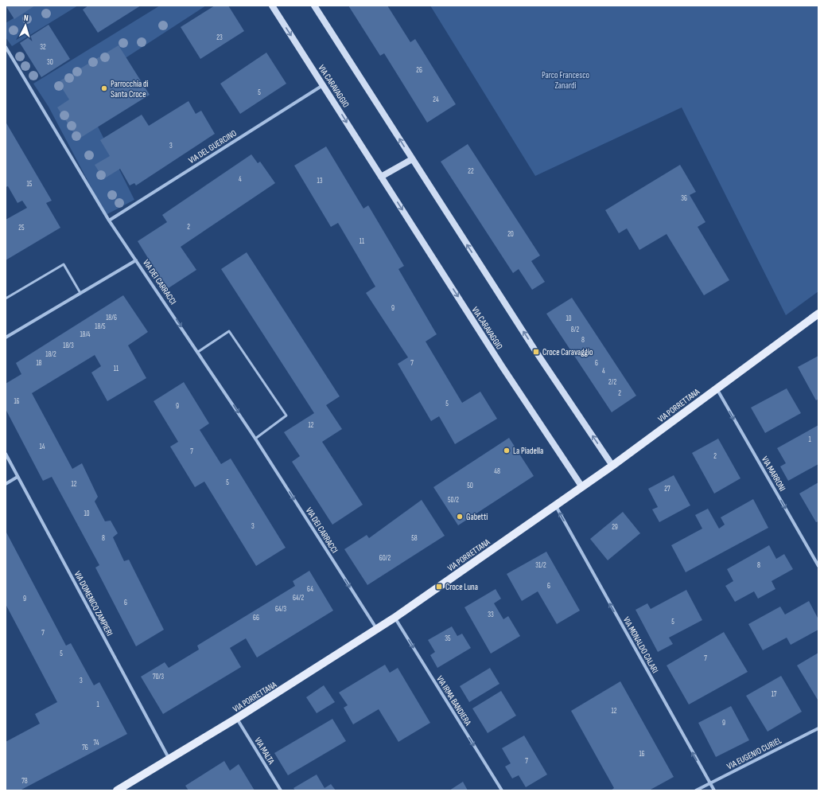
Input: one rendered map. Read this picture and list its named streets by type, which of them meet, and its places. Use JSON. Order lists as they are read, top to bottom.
{
  "streets": {
    "main road": ["VIA CARAVAGGIO", "VIA PORRETTANA"],
    "street": [
      "VIA DEL GUERCINO",
      "VIA DEI CARRACCI",
      "VIA MARRONI",
      "VIA DOMENICO ZAMPIERI",
      "VIA MONALDO CALARI",
      "VIA IRMA BANDIERA",
      "VIA MALTA",
      "VIA EUGENIO CURIEL"
    ]
  },
  "crossings": [
    ["VIA CARAVAGGIO", "VIA DEL GUERCINO"],
    ["VIA CARAVAGGIO", "VIA PORRETTANA"],
    ["VIA DEL GUERCINO", "VIA DEI CARRACCI"],
    ["VIA DEI CARRACCI", "VIA PORRETTANA"],
    ["VIA PORRETTANA", "VIA MARRONI"],
    ["VIA PORRETTANA", "VIA DOMENICO ZAMPIERI"],
    ["VIA PORRETTANA", "VIA MONALDO CALARI"],
    ["VIA PORRETTANA", "VIA IRMA BANDIERA"],
    ["VIA PORRETTANA", "VIA MALTA"],
    ["VIA MONALDO CALARI", "VIA EUGENIO CURIEL"]
  ],
  "one_way": [
    "VIA DEI CARRACCI",
    "VIA MARRONI",
    "VIA MONALDO CALARI",
    "VIA IRMA BANDIERA"
  ],
  "parks": ["Parco Francesco Zanardi"],
  "places": {
    "other": ["Parrocchia di Santa Croce", "La Piadella", "Gabetti"],
    "transit": ["Croce Caravaggio", "Croce Luna"]
  },
  "house_numbers": [
    "23",
    "32",
    "30",
    "26",
    "5",
    "24",
    "3",
    "22",
    "4",
    "13",
    "15",
    "36",
    "2",
    "25",
    "20",
    "11",
    "9",
    "18/6",
    "10",
    "18/5",
    "8/2",
    "18/4",
    "8",
    "18/3",
    "18/2",
    "18",
    "7",
    "6",
    "11",
    "4",
    "2/2",
    "2",
    "16",
    "5",
    "9",
    "12",
    "1",
    "14",
    "7",
    "2",
    "48",
    "5",
    "12",
    "50",
    "27",
    "50/2",
    "10",
    "3",
    "29",
    "8",
    "58",
    "60/2",
    "31/2",
    "8",
    "6",
    "64",
    "64/2",
    "9",
    "6",
    "64/3",
    "33",
    "66",
    "5",
    "7",
    "35",
    "5",
    "7",
    "70/3",
    "3",
    "17",
    "1",
    "12",
    "9",
    "74",
    "76",
    "16",
    "7",
    "78"
  ],
  "north": "top"
}
